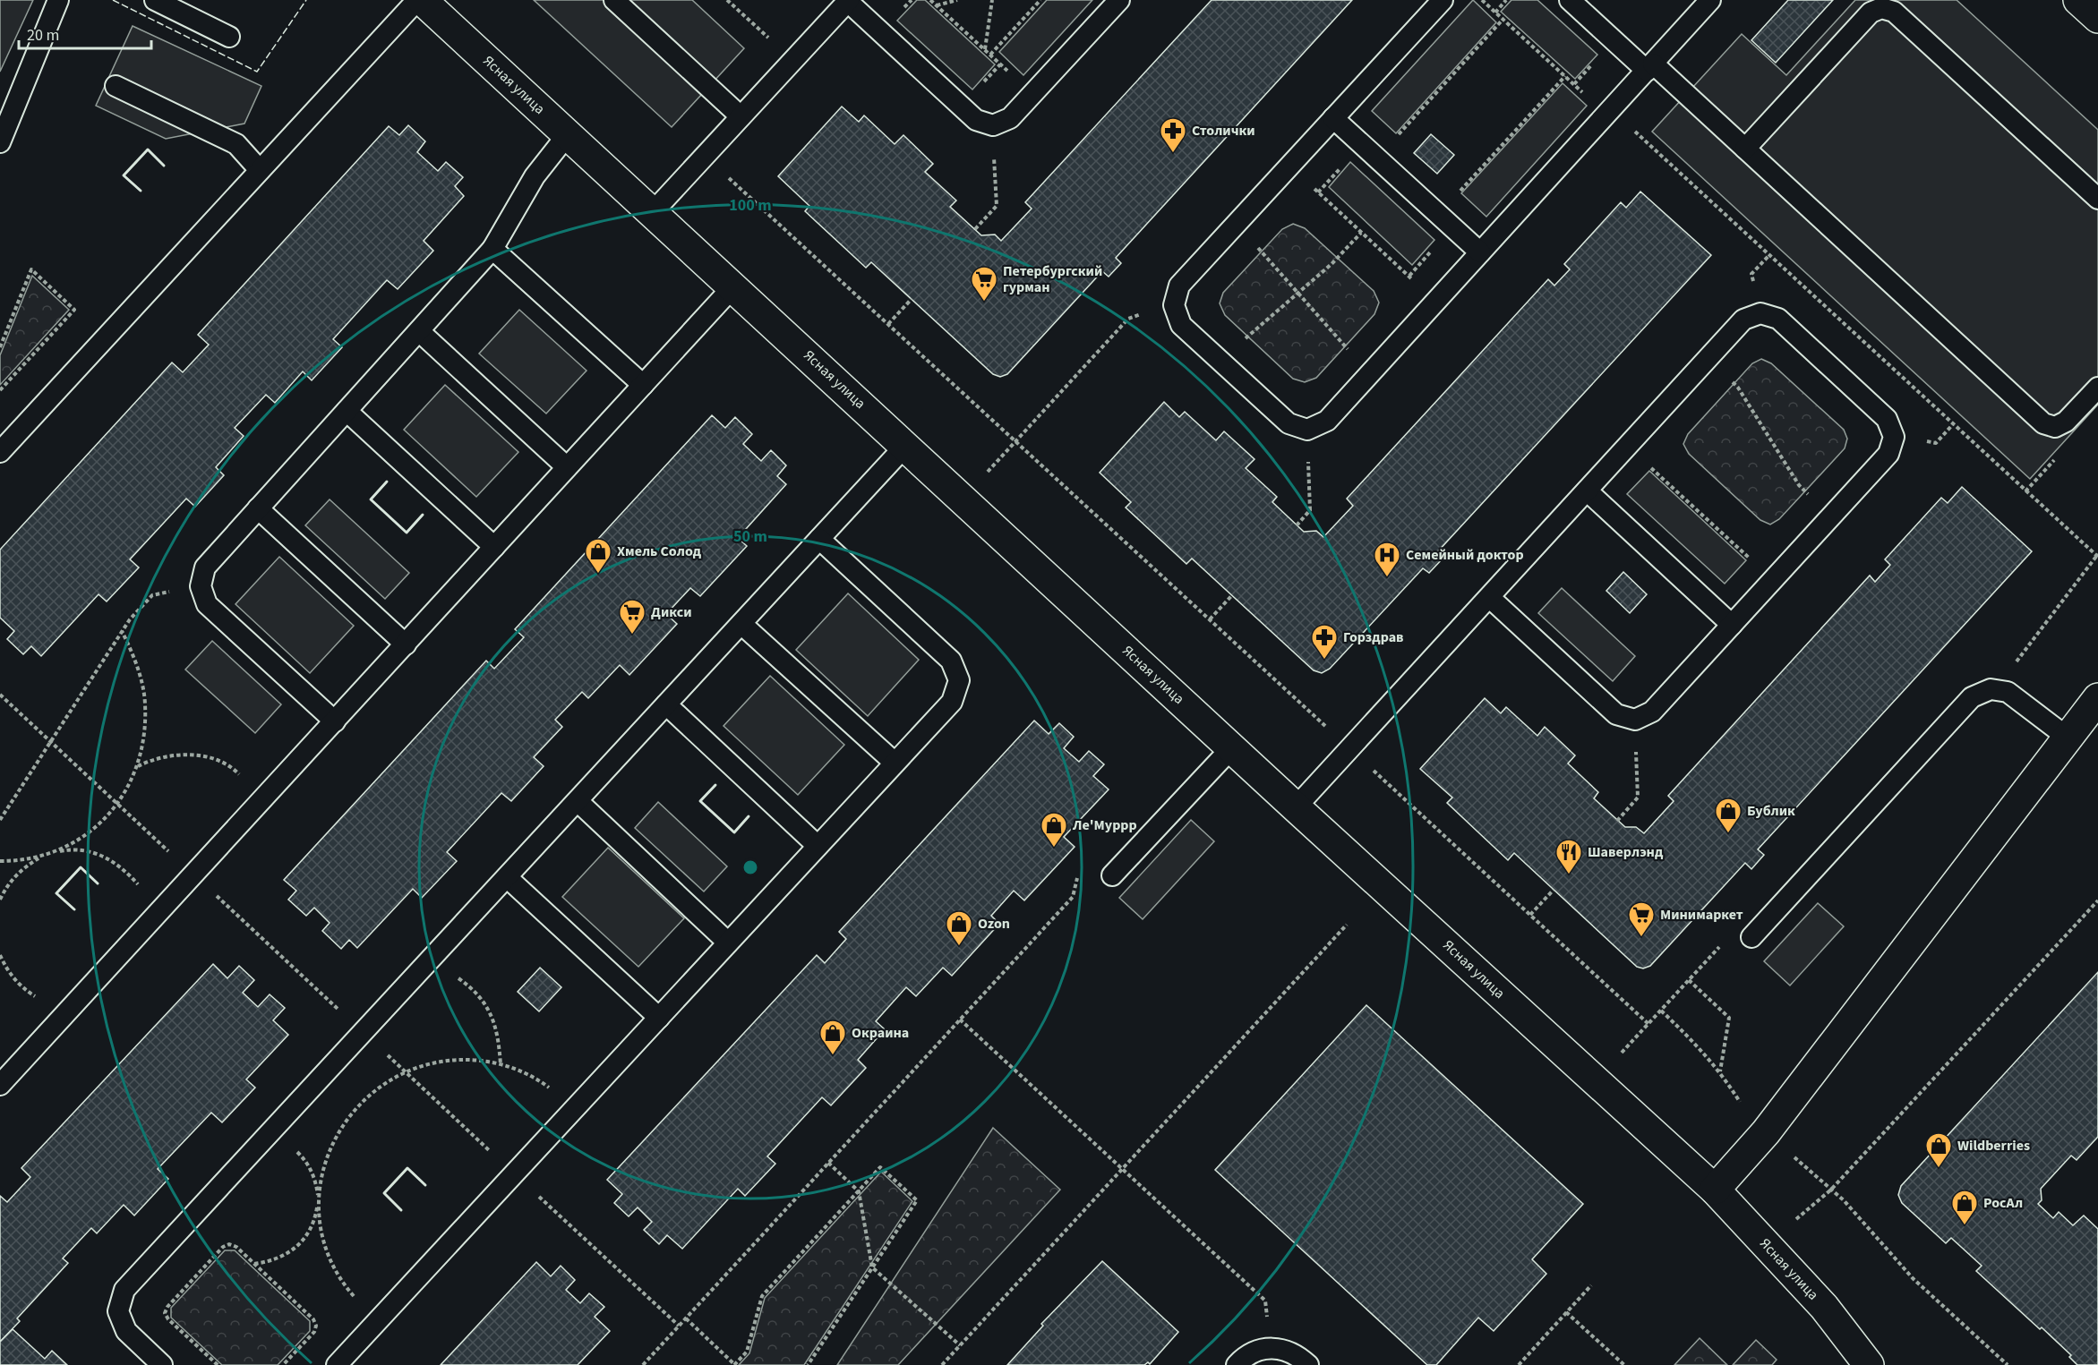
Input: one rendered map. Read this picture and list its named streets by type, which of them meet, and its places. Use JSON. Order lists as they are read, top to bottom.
{
  "streets": {
    "street": ["Ясная улица"]
  },
  "places": {
    "pharmacy": ["Столички", "Горздрав"],
    "supermarket": ["Петербургский гурман", "Дикси", "Минимаркет"],
    "shop": [
      "Хмель Солод",
      "Бублик",
      "Ле'Муррр",
      "Ozon",
      "Окраина",
      "Wildberries",
      "РосАл"
    ],
    "hospital": ["Семейный доктор"],
    "restaurant": ["Шаверлэнд"]
  },
  "scale_bar": "20 m",
  "rings": ["100 m", "50 m"]
}
